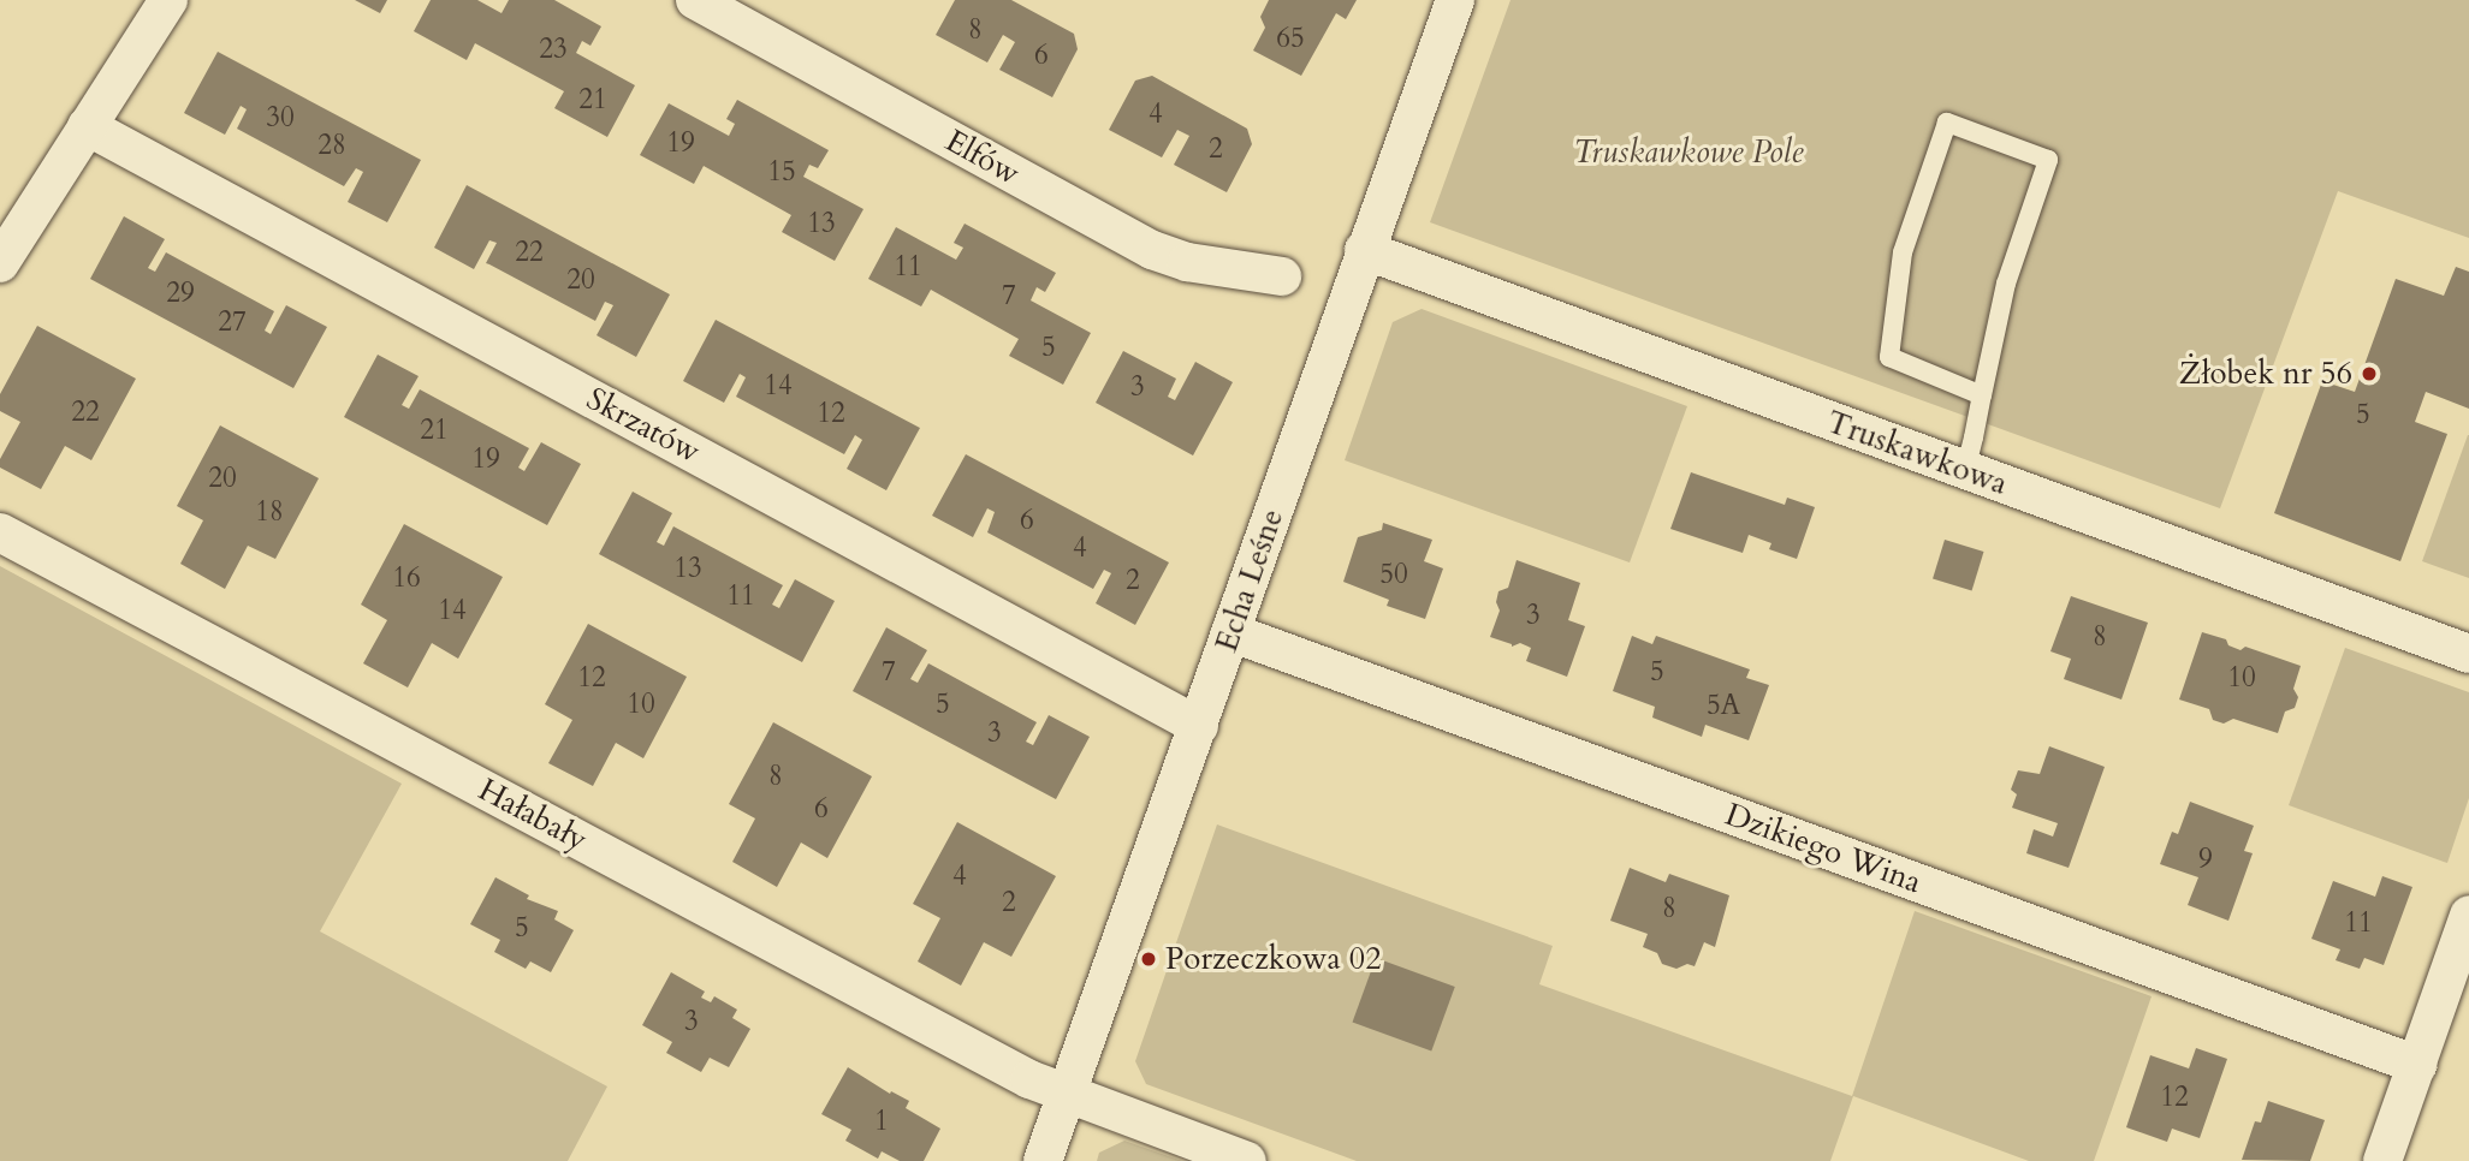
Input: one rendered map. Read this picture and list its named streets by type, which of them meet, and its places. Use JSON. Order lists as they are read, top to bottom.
{
  "streets": {
    "street": [
      "Elfów",
      "Skrzatów",
      "Truskawkowa",
      "Echa Leśne",
      "Hałabały",
      "Dzikiego Wina"
    ]
  },
  "crossings": [
    ["Skrzatów", "Echa Leśne"],
    ["Truskawkowa", "Echa Leśne"],
    ["Echa Leśne", "Hałabały"],
    ["Echa Leśne", "Dzikiego Wina"]
  ],
  "parks": ["Truskawkowe Pole"],
  "places": ["Żłobek nr 56", "Porzeczkowa 02"],
  "house_numbers": [
    "8",
    "65",
    "23",
    "6",
    "21",
    "4",
    "30",
    "19",
    "28",
    "2",
    "15",
    "13",
    "22",
    "11",
    "20",
    "29",
    "7",
    "27",
    "5",
    "14",
    "3",
    "22",
    "12",
    "5",
    "21",
    "19",
    "20",
    "18",
    "6",
    "4",
    "13",
    "50",
    "16",
    "2",
    "11",
    "14",
    "3",
    "8",
    "7",
    "5",
    "12",
    "10",
    "10",
    "5",
    "5A",
    "3",
    "8",
    "6",
    "9",
    "4",
    "2",
    "8",
    "11",
    "5",
    "3",
    "12",
    "1"
  ]
}
